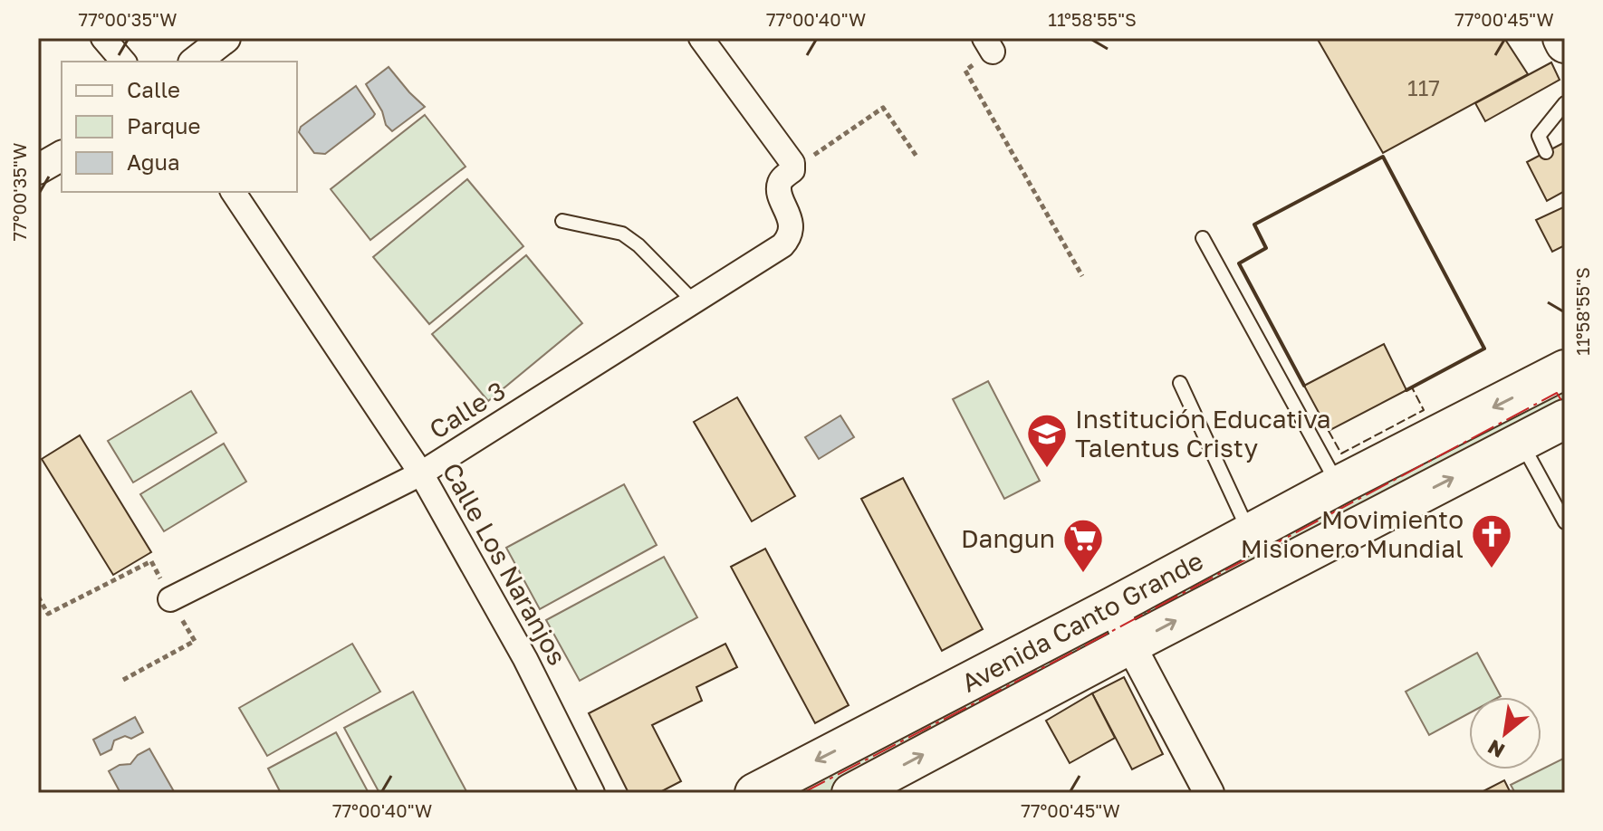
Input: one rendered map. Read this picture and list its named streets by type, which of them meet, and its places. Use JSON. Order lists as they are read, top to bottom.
{
  "streets": {
    "main road": ["Avenida Canto Grande"],
    "street": ["Calle 3", "Calle Los Naranjos"]
  },
  "crossings": [
    ["Calle 3", "Calle Los Naranjos"]
  ],
  "places": {
    "school or university": ["Institución Educativa Talentus Cristy"],
    "church": ["Movimiento Misionero Mundial"],
    "supermarket": ["Dangun"]
  },
  "house_numbers": ["117"],
  "legend": ["Calle", "Parque", "Agua"],
  "north": "bottom left",
  "coordinates": [
    "77°00'35\"W",
    "77°00'40\"W",
    "11°58'55\"S",
    "77°00'45\"W"
  ]
}
